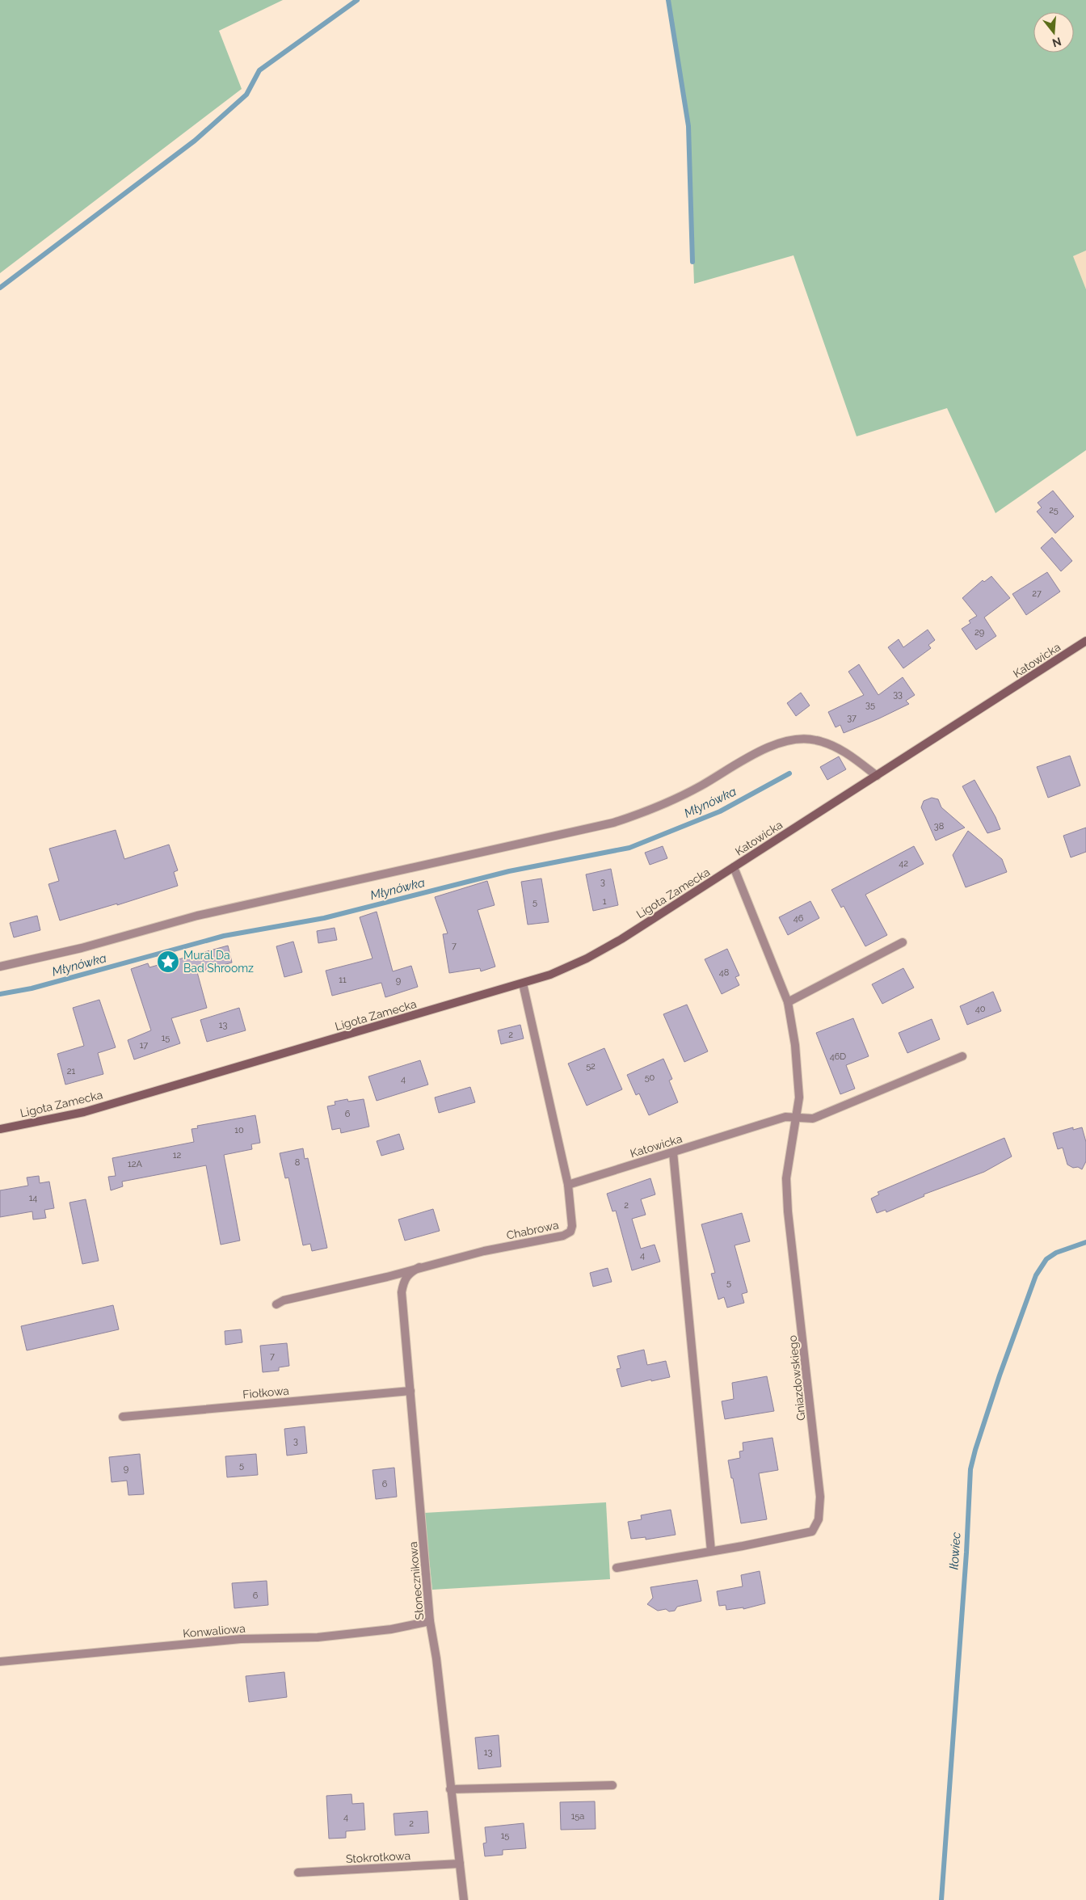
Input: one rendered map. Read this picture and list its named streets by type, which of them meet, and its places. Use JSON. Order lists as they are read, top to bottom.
{
  "streets": {
    "main road": ["Katowicka", "Ligota Zamecka"],
    "street": [
      "Chabrowa",
      "Gniazdowskiego",
      "Fiołkowa",
      "Słonecznikowa",
      "Konwaliowa",
      "Stokrotkowa"
    ]
  },
  "crossings": [
    ["Katowicka", "Ligota Zamecka"],
    ["Katowicka", "Chabrowa"],
    ["Katowicka", "Gniazdowskiego"],
    ["Ligota Zamecka", "Chabrowa"],
    ["Chabrowa", "Słonecznikowa"],
    ["Fiołkowa", "Słonecznikowa"],
    ["Słonecznikowa", "Konwaliowa"],
    ["Słonecznikowa", "Stokrotkowa"]
  ],
  "water": ["Młynówka", "Iłowiec"],
  "places": {
    "place": ["Mural Da Bad Shroomz"]
  },
  "house_numbers": [
    "25",
    "27",
    "29",
    "33",
    "35",
    "37",
    "38",
    "42",
    "3",
    "1",
    "5",
    "46",
    "7",
    "48",
    "11",
    "9",
    "40",
    "13",
    "2",
    "15",
    "17",
    "46D",
    "52",
    "21",
    "50",
    "4",
    "6",
    "10",
    "12",
    "8",
    "12A",
    "14",
    "2",
    "4",
    "5",
    "7",
    "3",
    "5",
    "9",
    "6",
    "6",
    "13",
    "15a",
    "4",
    "2",
    "15"
  ],
  "north": "bottom"
}
